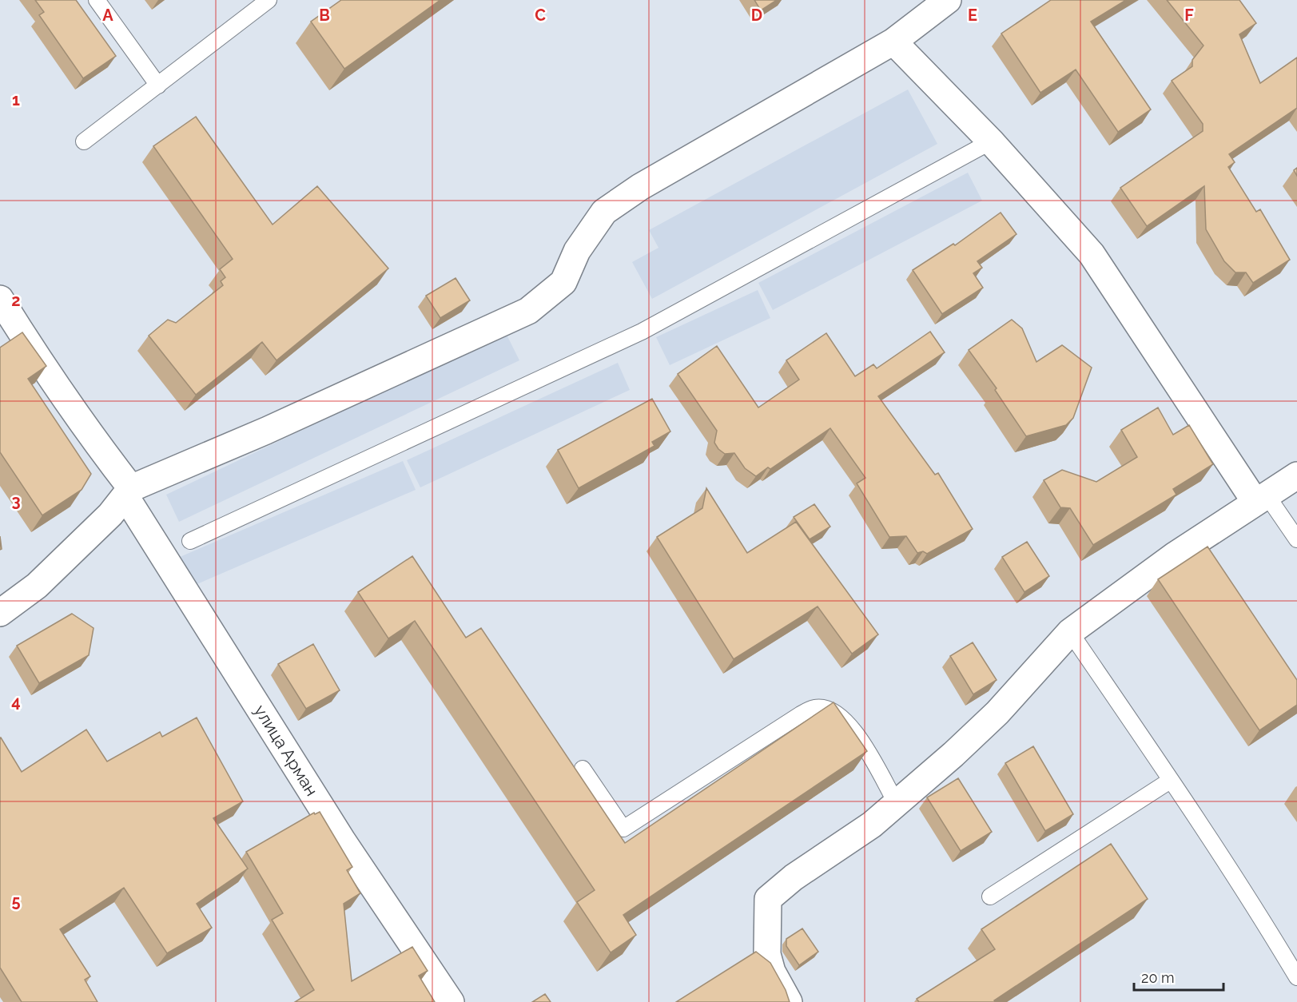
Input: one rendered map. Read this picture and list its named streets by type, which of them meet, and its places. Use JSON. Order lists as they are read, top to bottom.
{
  "streets": {
    "street": ["улица Арман"]
  },
  "scale_bar": "20 m",
  "grid": {
    "columns": [
      "A",
      "B",
      "C",
      "D",
      "E",
      "F"
    ],
    "rows": [
      "1",
      "2",
      "3",
      "4",
      "5"
    ]
  }
}
